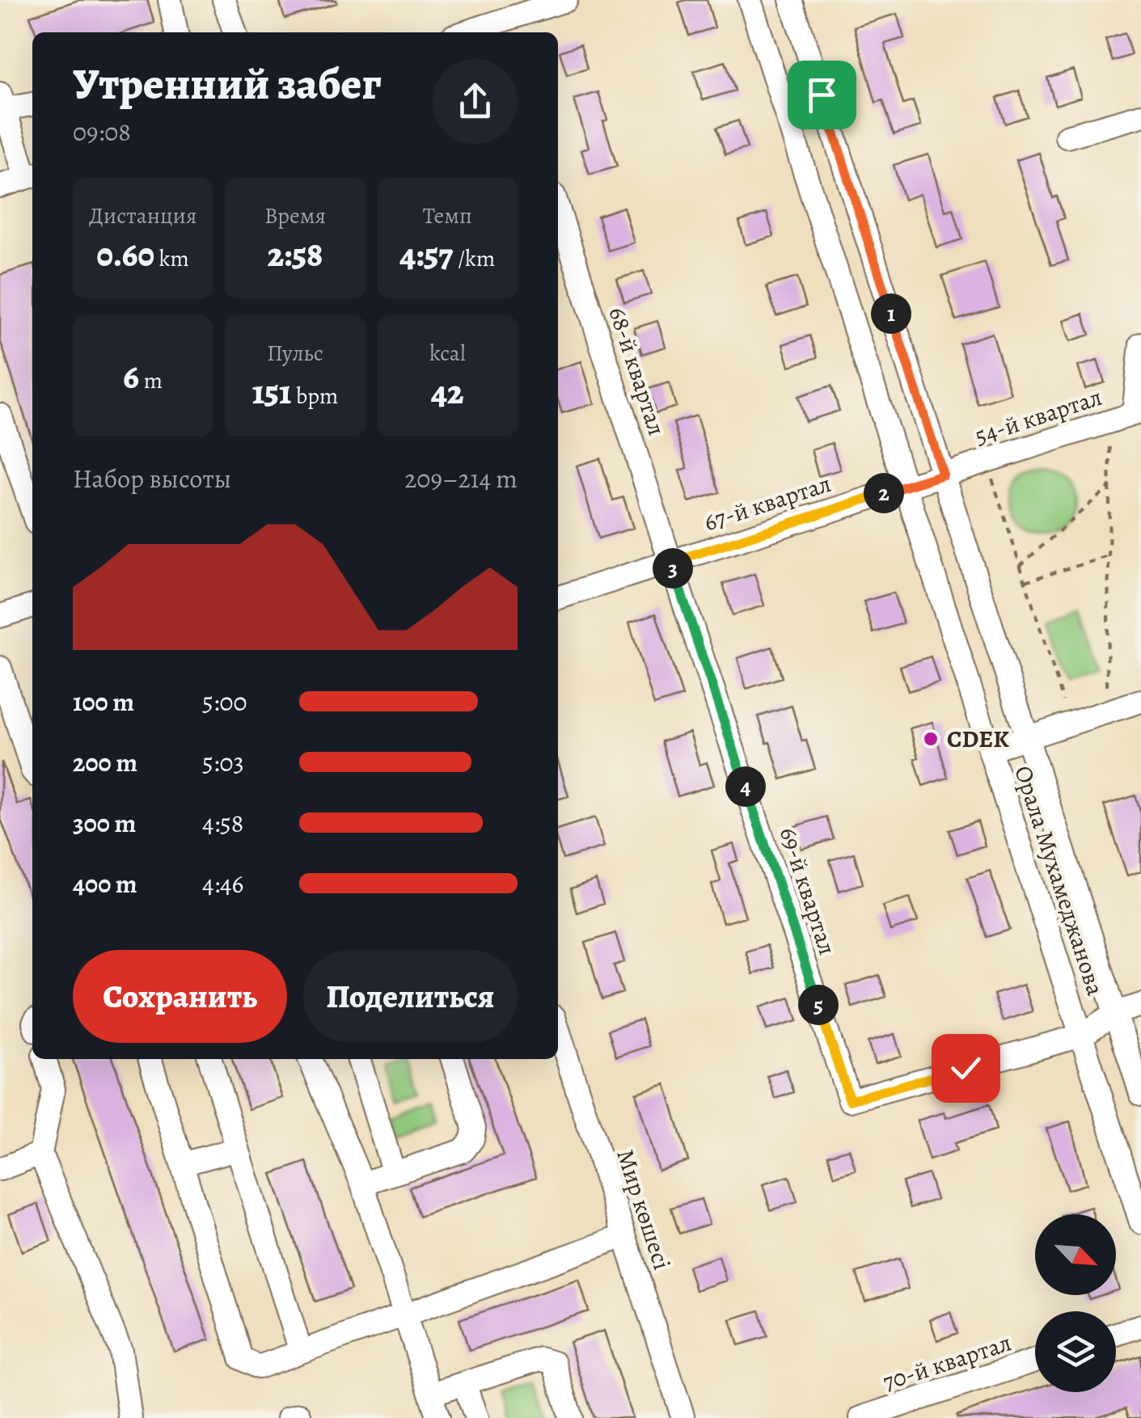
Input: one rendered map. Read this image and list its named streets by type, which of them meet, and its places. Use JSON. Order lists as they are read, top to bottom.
{
  "streets": {
    "street": [
      "68-й квартал",
      "54-й квартал",
      "67-й квартал",
      "Орала Мухамеджанова",
      "69-й квартал",
      "Мир көшесі",
      "70-й квартал"
    ]
  },
  "crossings": [
    ["68-й квартал", "67-й квартал"],
    ["68-й квартал", "69-й квартал"],
    ["54-й квартал", "67-й квартал"],
    ["54-й квартал", "Орала Мухамеджанова"],
    ["67-й квартал", "Орала Мухамеджанова"],
    ["67-й квартал", "69-й квартал"],
    ["Орала Мухамеджанова", "69-й квартал"]
  ],
  "places": ["CDEK"],
  "north": "bottom right",
  "page": {
    "heading": ["Утренний забег", "09:08"],
    "stats": [
      ["Дистанция", "0.60 km"],
      ["Время", "2:58"],
      ["Темп", "4:57 /km"],
      ["6 m"],
      ["Пульс", "151 bpm"],
      ["kcal", "42"]
    ],
    "pins": [
      "1",
      "2",
      "3",
      "4",
      "5"
    ],
    "chart": ["Набор высоты", "209–214 m"],
    "list": [
      {
        "name": "100 m",
        "note": "5:00"
      },
      {
        "name": "200 m",
        "note": "5:03"
      },
      {
        "name": "300 m",
        "note": "4:58"
      },
      {
        "name": "400 m",
        "note": "4:46"
      }
    ],
    "buttons": ["Сохранить", "Поделиться"]
  }
}
